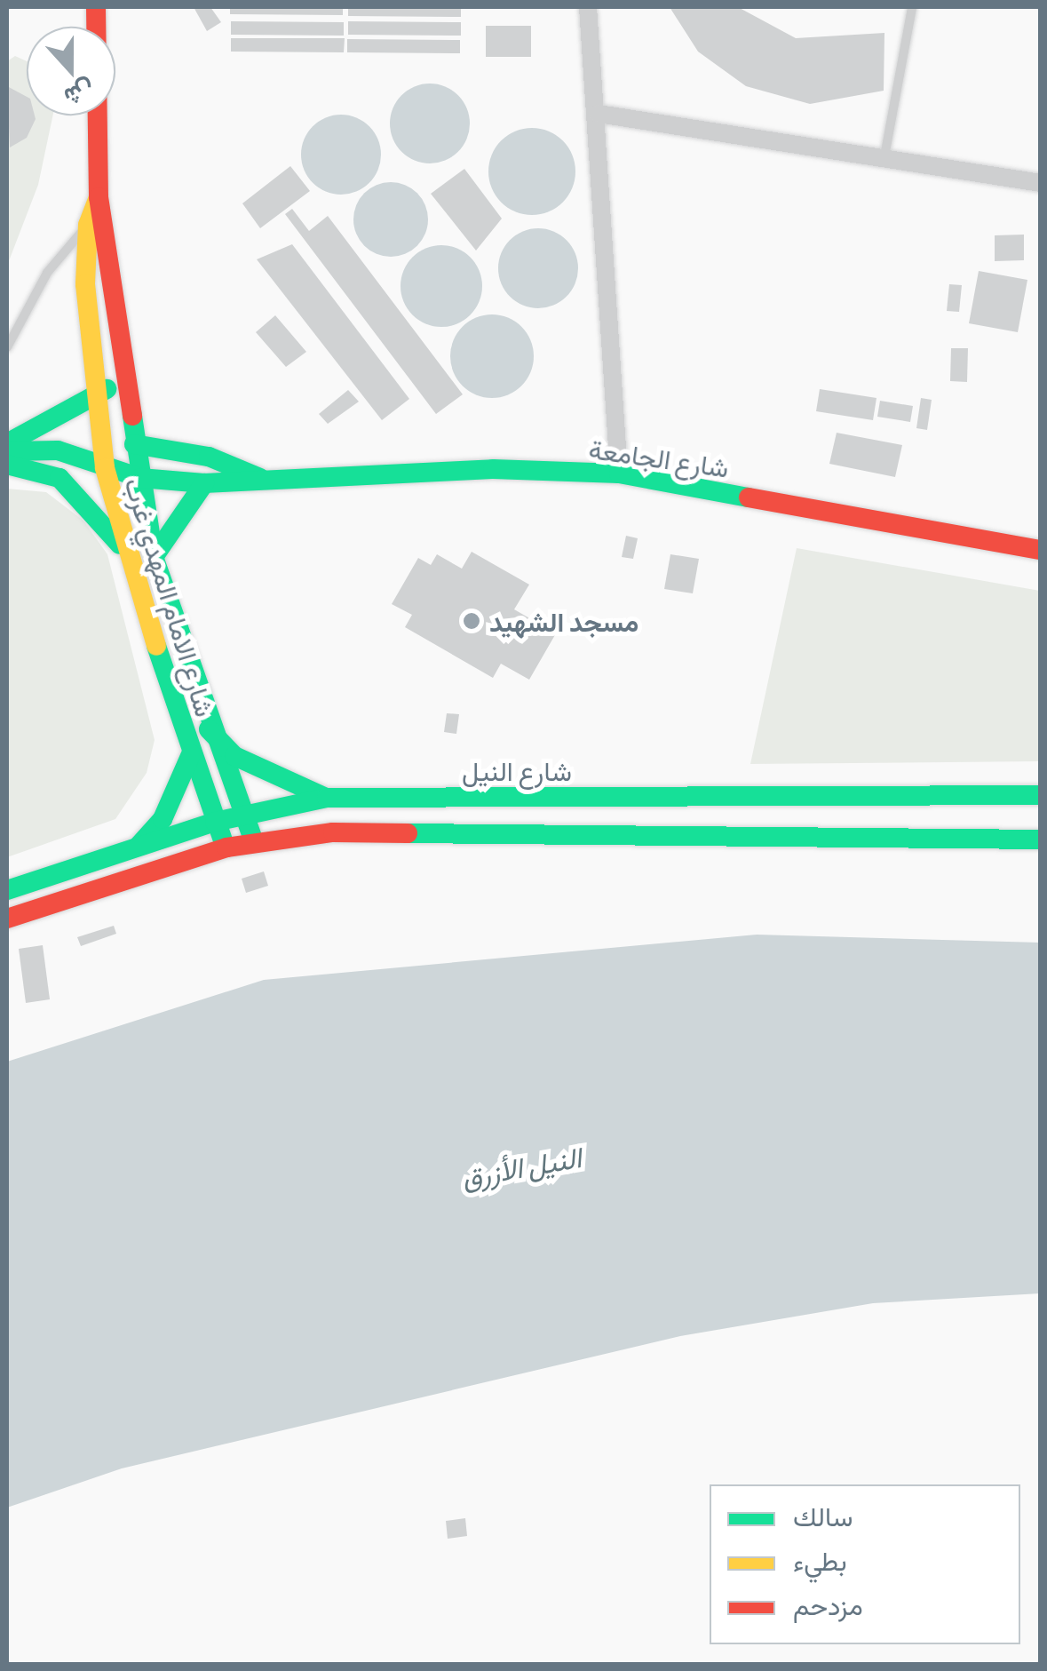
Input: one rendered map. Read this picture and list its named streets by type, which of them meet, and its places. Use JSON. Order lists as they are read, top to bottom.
{
  "streets": {
    "main road": ["شارع الجامعة", "شارع الامام المهدي غرب", "شارع النيل"]
  },
  "crossings": [
    ["شارع الجامعة", "شارع الامام المهدي غرب"],
    ["شارع الامام المهدي غرب", "شارع النيل"]
  ],
  "water": ["النيل الأزرق"],
  "places": ["مسجد الشهيد"],
  "legend": ["سالك", "بطيء", "مزدحم"],
  "north": "bottom"
}
